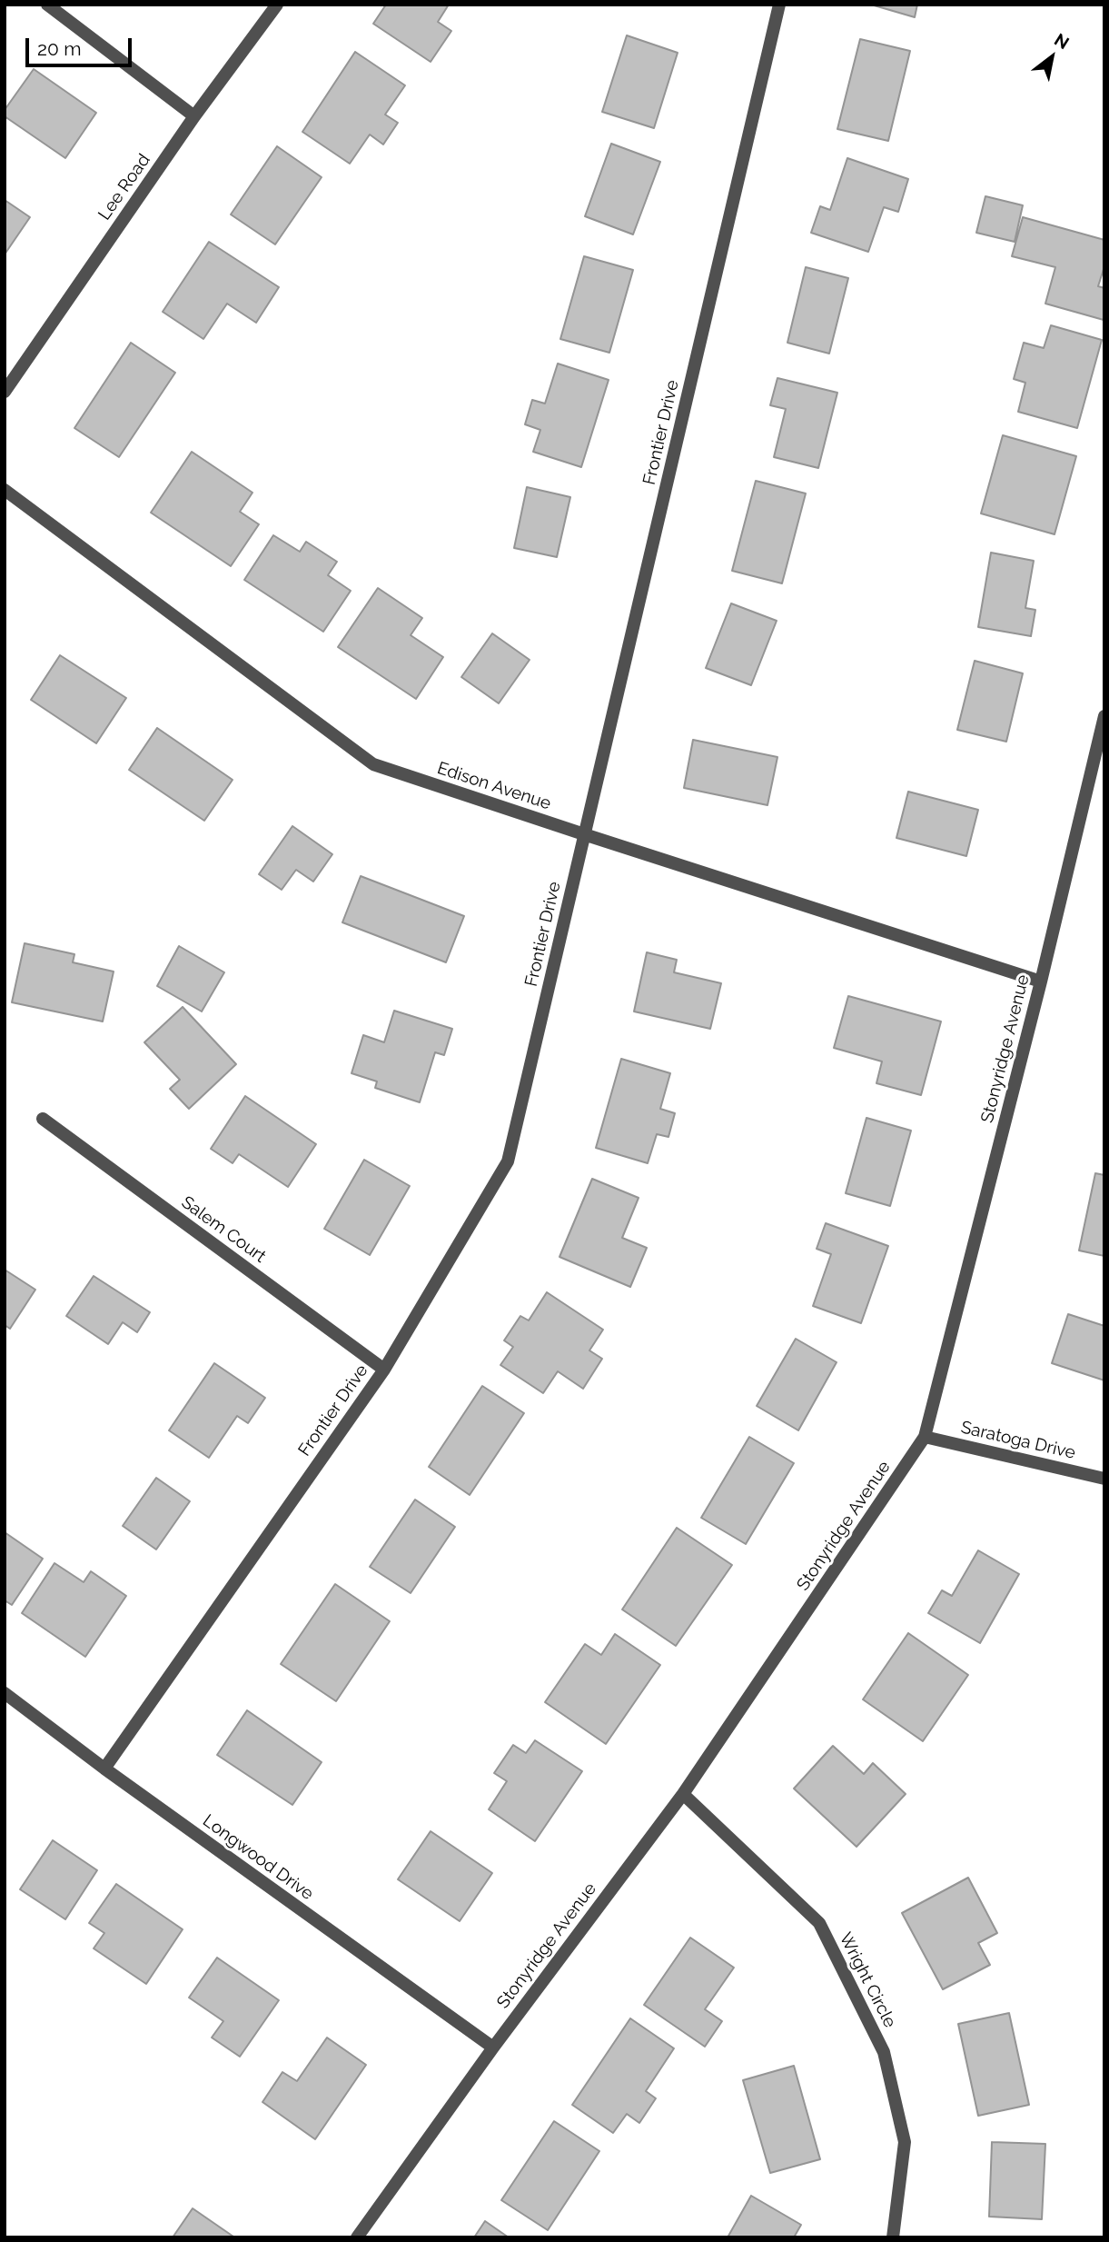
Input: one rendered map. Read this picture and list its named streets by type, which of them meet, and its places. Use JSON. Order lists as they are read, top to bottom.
{
  "streets": {
    "street": [
      "Lee Road",
      "Frontier Drive",
      "Edison Avenue",
      "Stonyridge Avenue",
      "Salem Court",
      "Saratoga Drive",
      "Longwood Drive",
      "Wright Circle"
    ]
  },
  "crossings": [
    ["Frontier Drive", "Edison Avenue"],
    ["Frontier Drive", "Salem Court"],
    ["Frontier Drive", "Longwood Drive"],
    ["Edison Avenue", "Stonyridge Avenue"],
    ["Stonyridge Avenue", "Saratoga Drive"],
    ["Stonyridge Avenue", "Longwood Drive"],
    ["Stonyridge Avenue", "Wright Circle"]
  ],
  "scale_bar": "20 m",
  "north": "top right"
}
